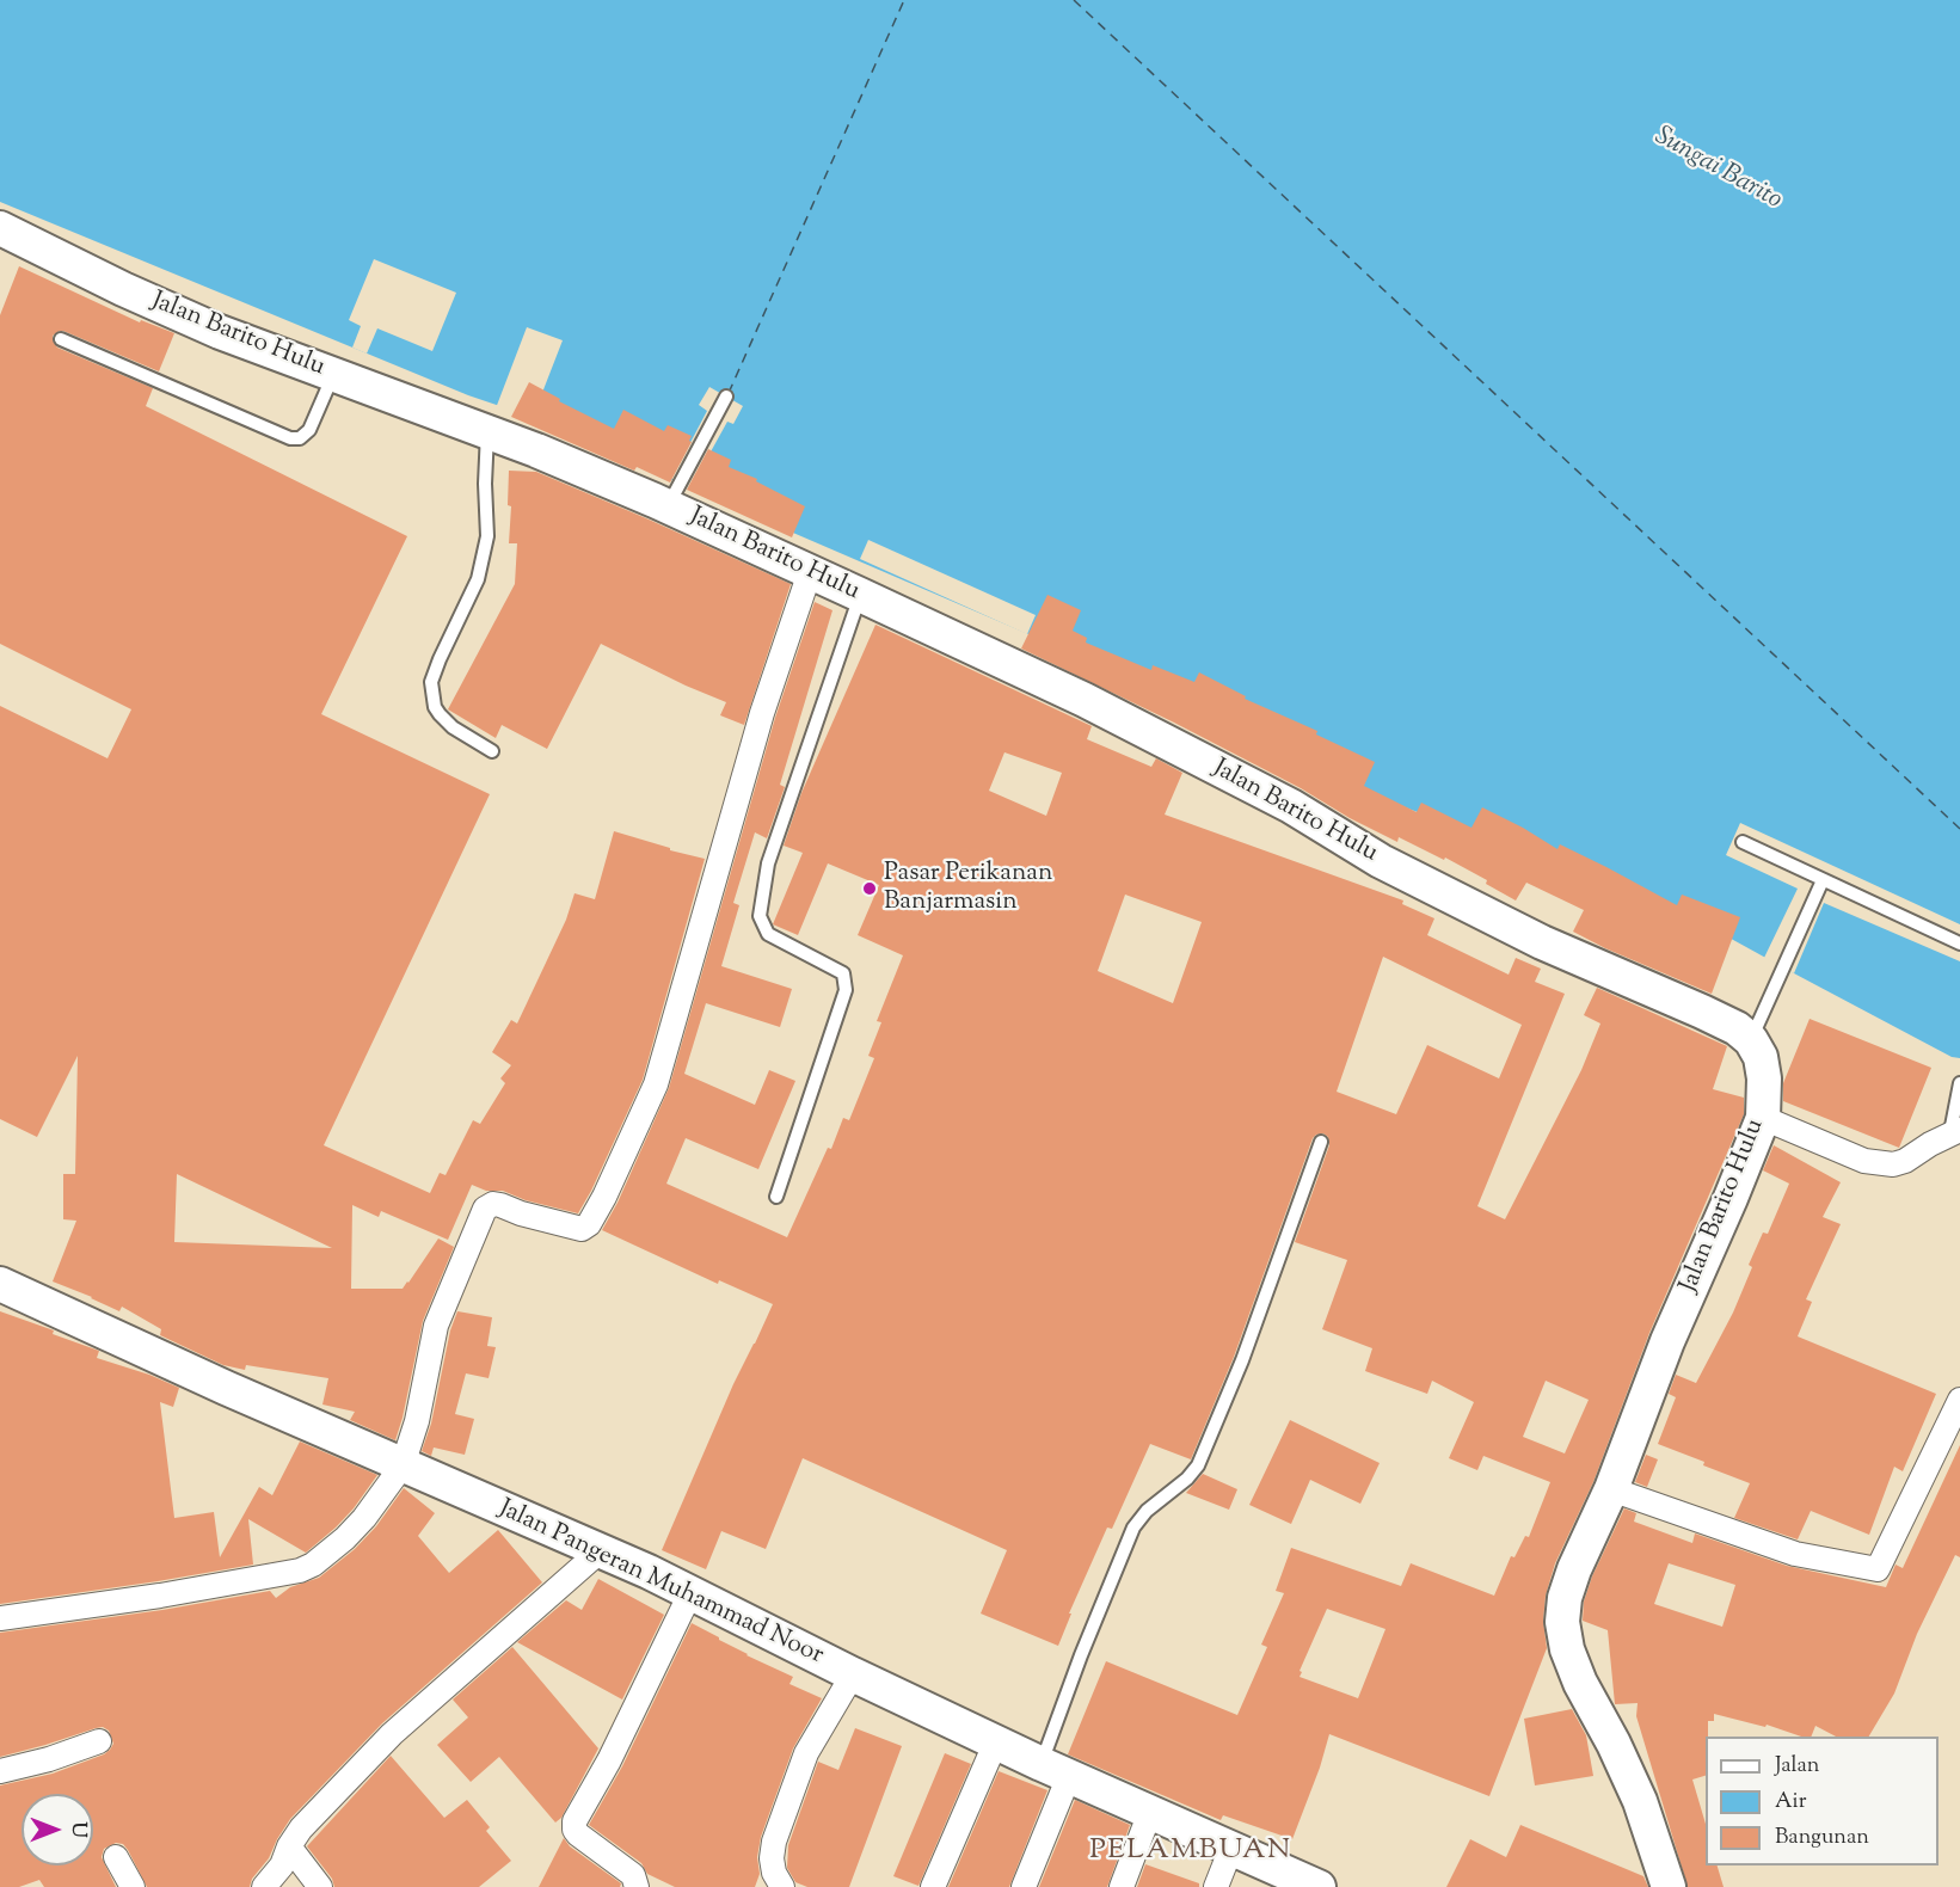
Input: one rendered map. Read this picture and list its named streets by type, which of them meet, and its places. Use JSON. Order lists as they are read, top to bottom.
{
  "streets": {
    "street": ["Jalan Barito Hulu", "Jalan Pangeran Muhammad Noor"]
  },
  "districts": ["PELAMBUAN"],
  "water": ["Sungai Barito"],
  "places": ["Pasar Perikanan Banjarmasin"],
  "legend": ["Jalan", "Air", "Bangunan"],
  "north": "right"
}
